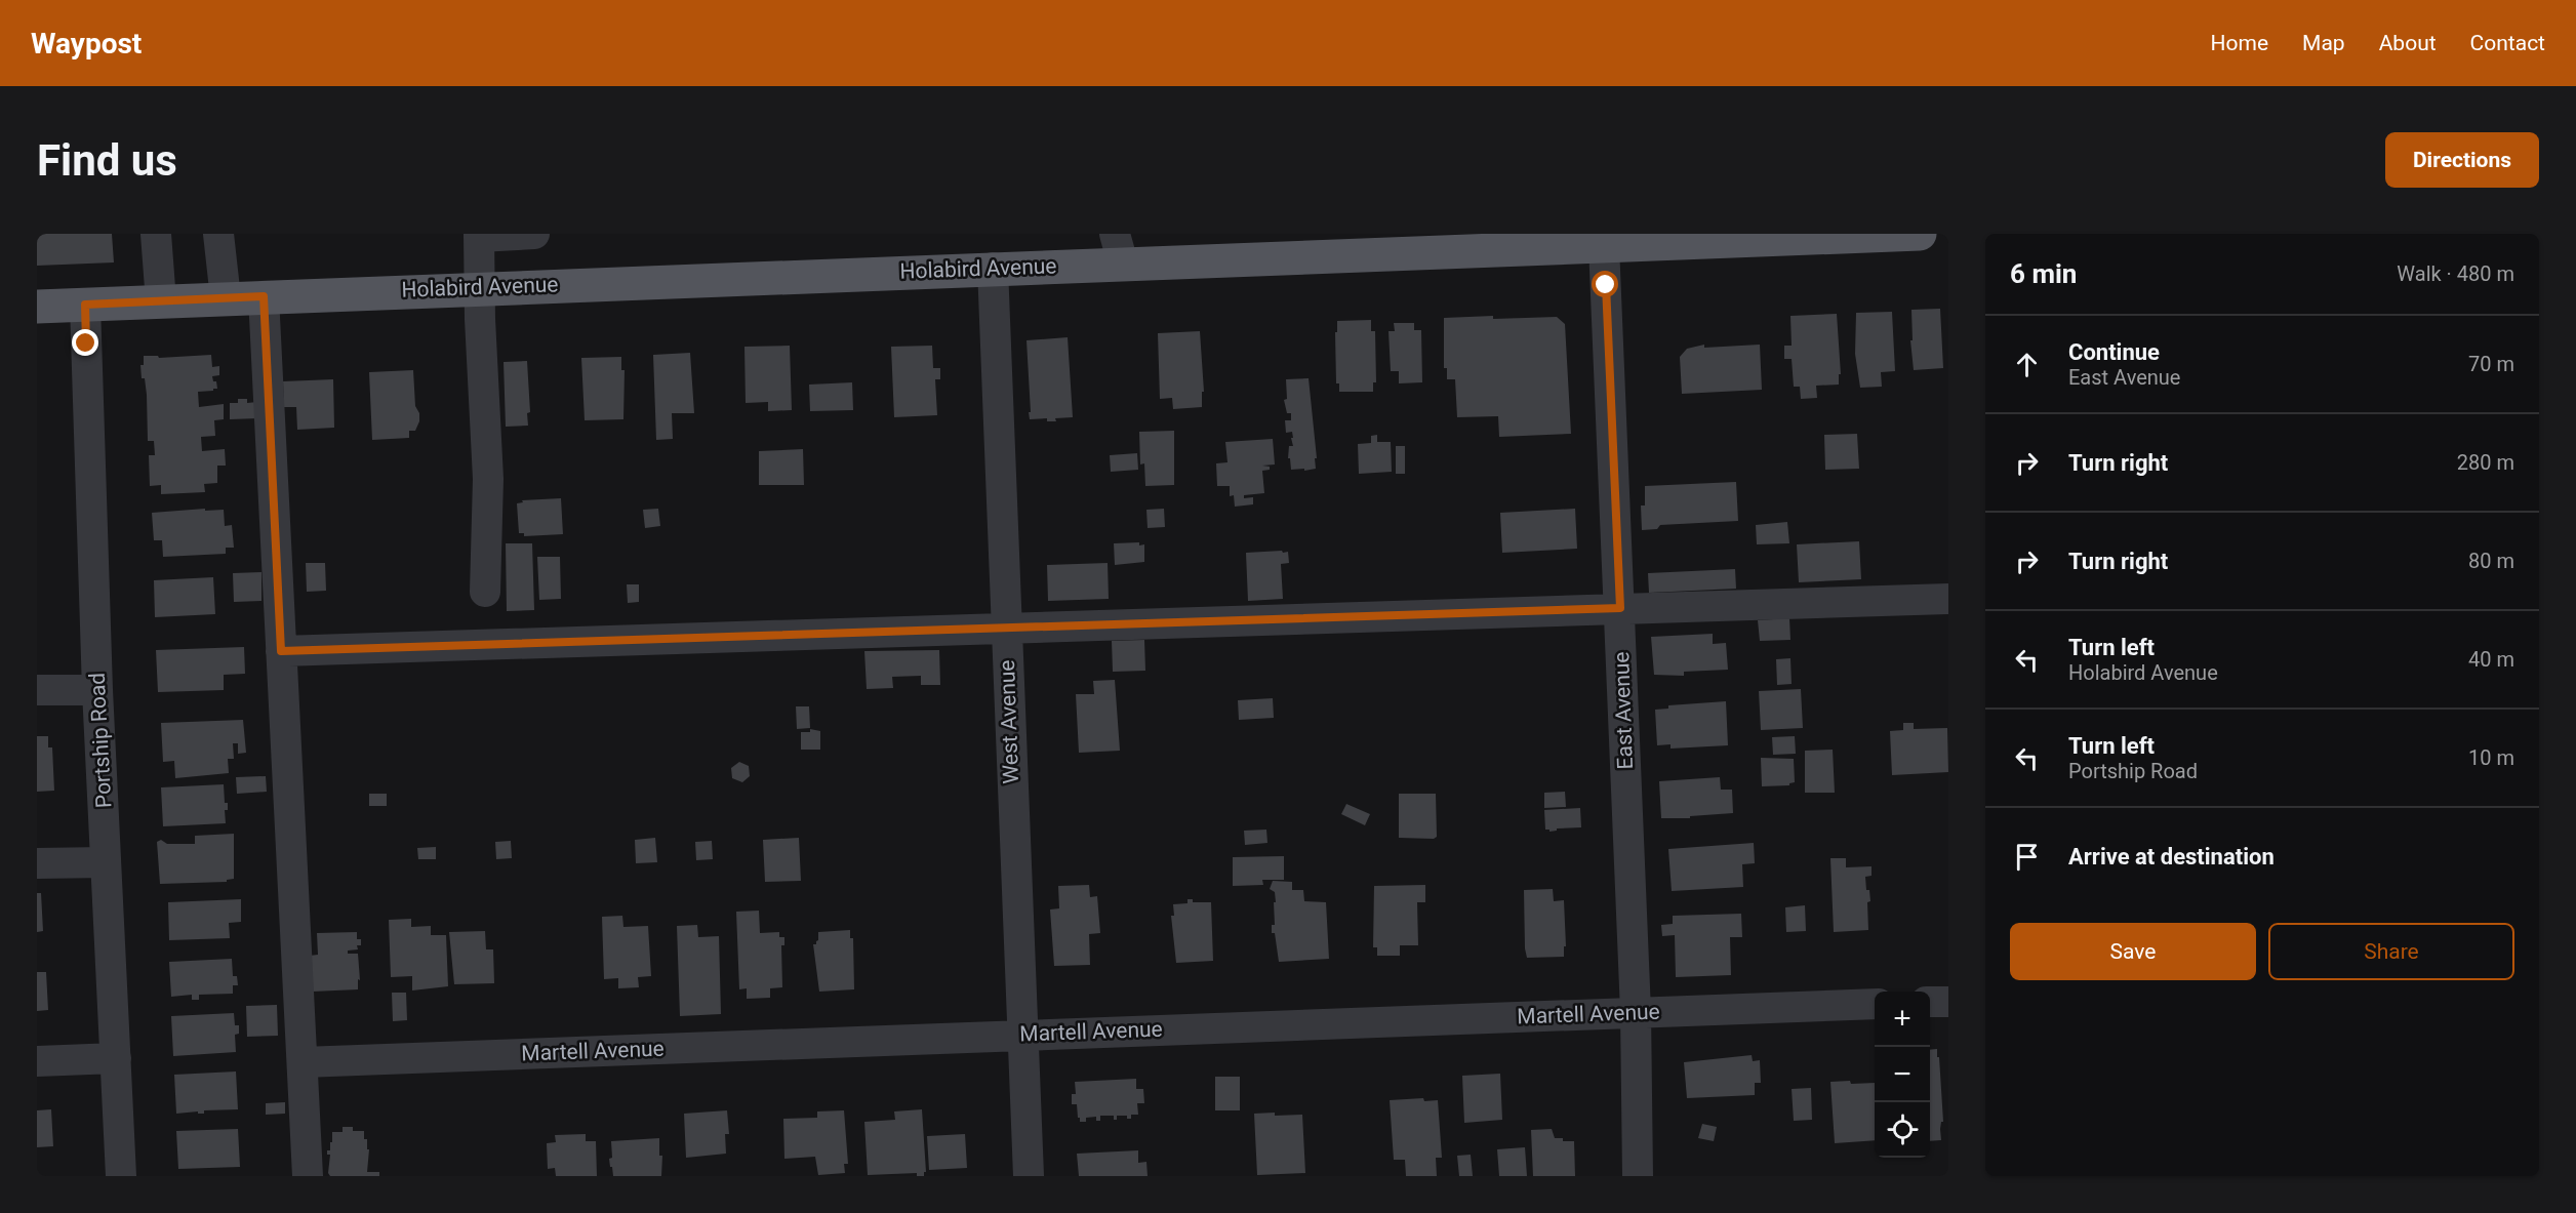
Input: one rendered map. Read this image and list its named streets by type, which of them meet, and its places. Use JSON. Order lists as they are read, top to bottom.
{
  "streets": {
    "main road": ["Holabird Avenue"],
    "street": [
      "East Avenue",
      "West Avenue",
      "Portship Road",
      "Martell Avenue"
    ]
  },
  "crossings": [
    ["Holabird Avenue", "East Avenue"],
    ["Holabird Avenue", "West Avenue"],
    ["Holabird Avenue", "Portship Road"],
    ["East Avenue", "Martell Avenue"],
    ["West Avenue", "Martell Avenue"]
  ],
  "page": {
    "header": "Waypost",
    "nav": [
      "Home",
      "Map",
      "About",
      "Contact"
    ],
    "buttons": [
      "Directions",
      ["Save", "Share"]
    ],
    "title": "Find us",
    "heading": ["6 min", "Walk · 480 m"],
    "list": [
      ["Continue", "East Avenue", "70 m"],
      ["Turn right", "280 m"],
      ["Turn right", "80 m"],
      ["Turn left", "Holabird Avenue", "40 m"],
      ["Turn left", "Portship Road", "10 m"],
      "Arrive at destination"
    ],
    "map_buttons": ["+", "−"]
  }
}
